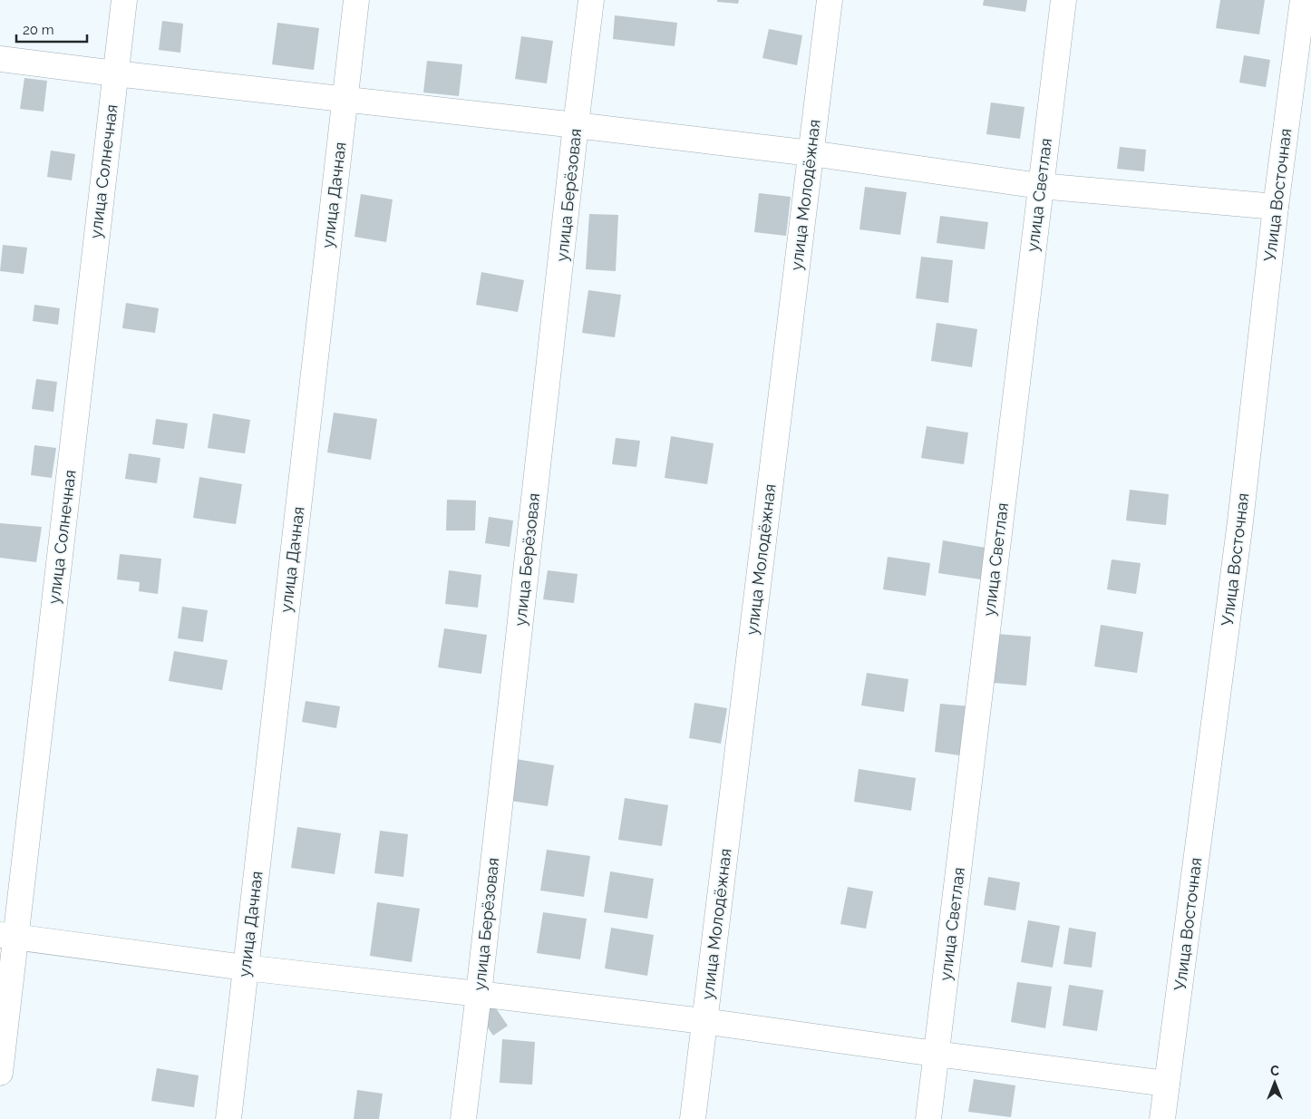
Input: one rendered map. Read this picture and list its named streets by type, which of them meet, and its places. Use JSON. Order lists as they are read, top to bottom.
{
  "streets": {
    "street": [
      "улица Солнечная",
      "улица Дачная",
      "улица Берёзовая",
      "улица Молодёжная",
      "улица Светлая",
      "Улица Восточная"
    ]
  },
  "scale_bar": "20 m",
  "north": "top"
}
